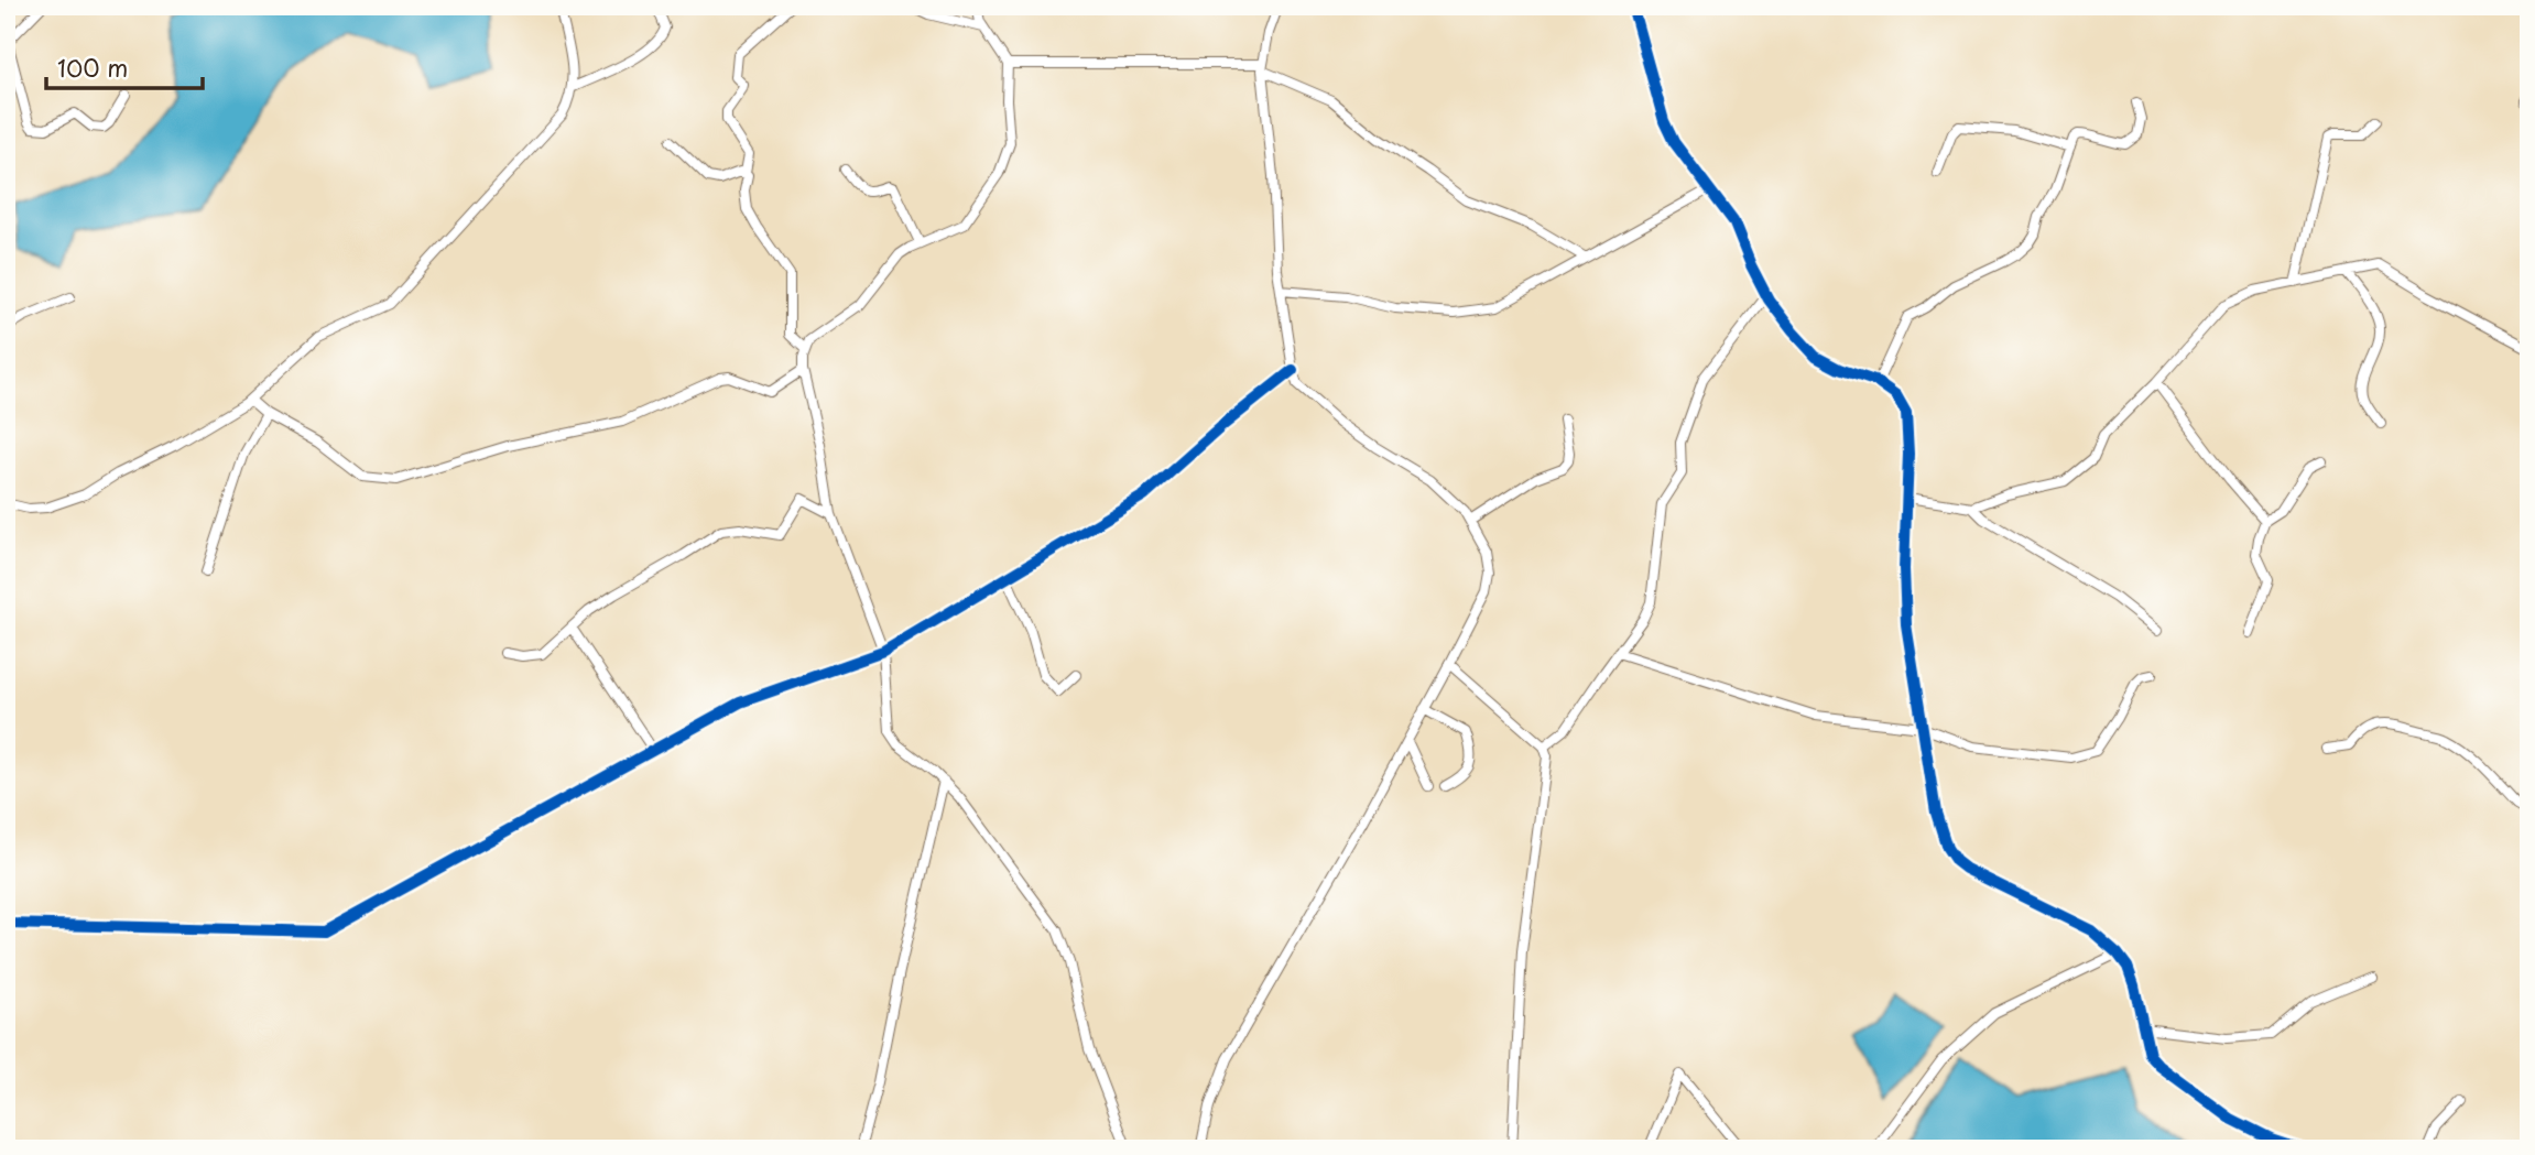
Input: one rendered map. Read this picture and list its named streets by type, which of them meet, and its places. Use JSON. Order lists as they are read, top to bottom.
{
  "scale_bar": "100 m"
}
